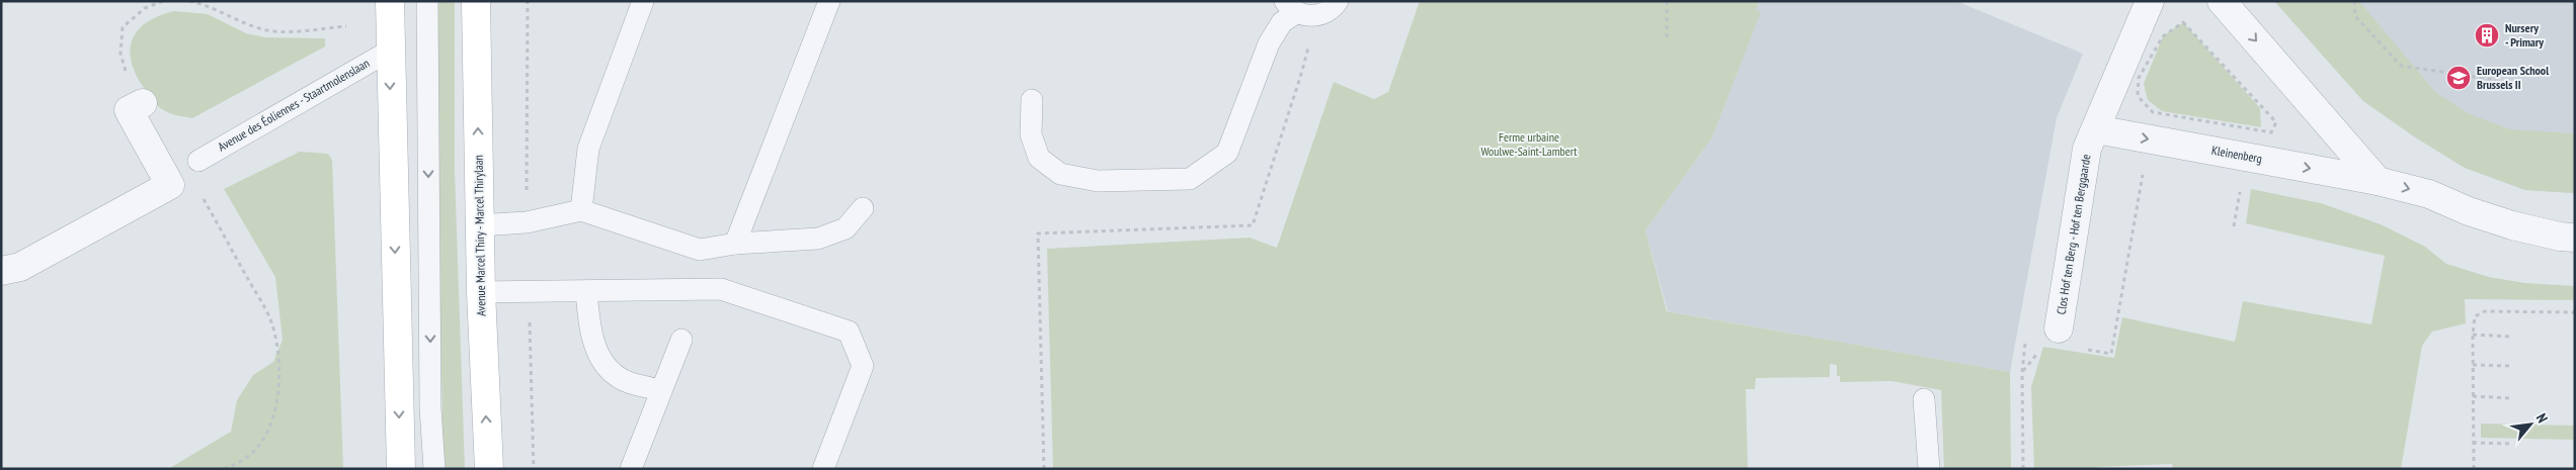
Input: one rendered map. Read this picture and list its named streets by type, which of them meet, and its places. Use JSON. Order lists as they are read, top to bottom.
{
  "streets": {
    "main road": ["Avenue Marcel Thiry - Marcel Thirylaan"],
    "street": ["Kleinenberg", "Clos Hof ten Berg - Hof ten Berggaarde"],
    "lane": ["Avenue des Éoliennes - Staartmolenslaan"]
  },
  "crossings": [
    ["Kleinenberg", "Clos Hof ten Berg - Hof ten Berggaarde"]
  ],
  "one_way": ["Kleinenberg"],
  "parks": ["Ferme urbaine Woulwe-Saint-Lambert"],
  "places": {
    "building": ["Nursery - Primary"],
    "school or university": ["European School Brussels II"]
  },
  "north": "top right"
}
